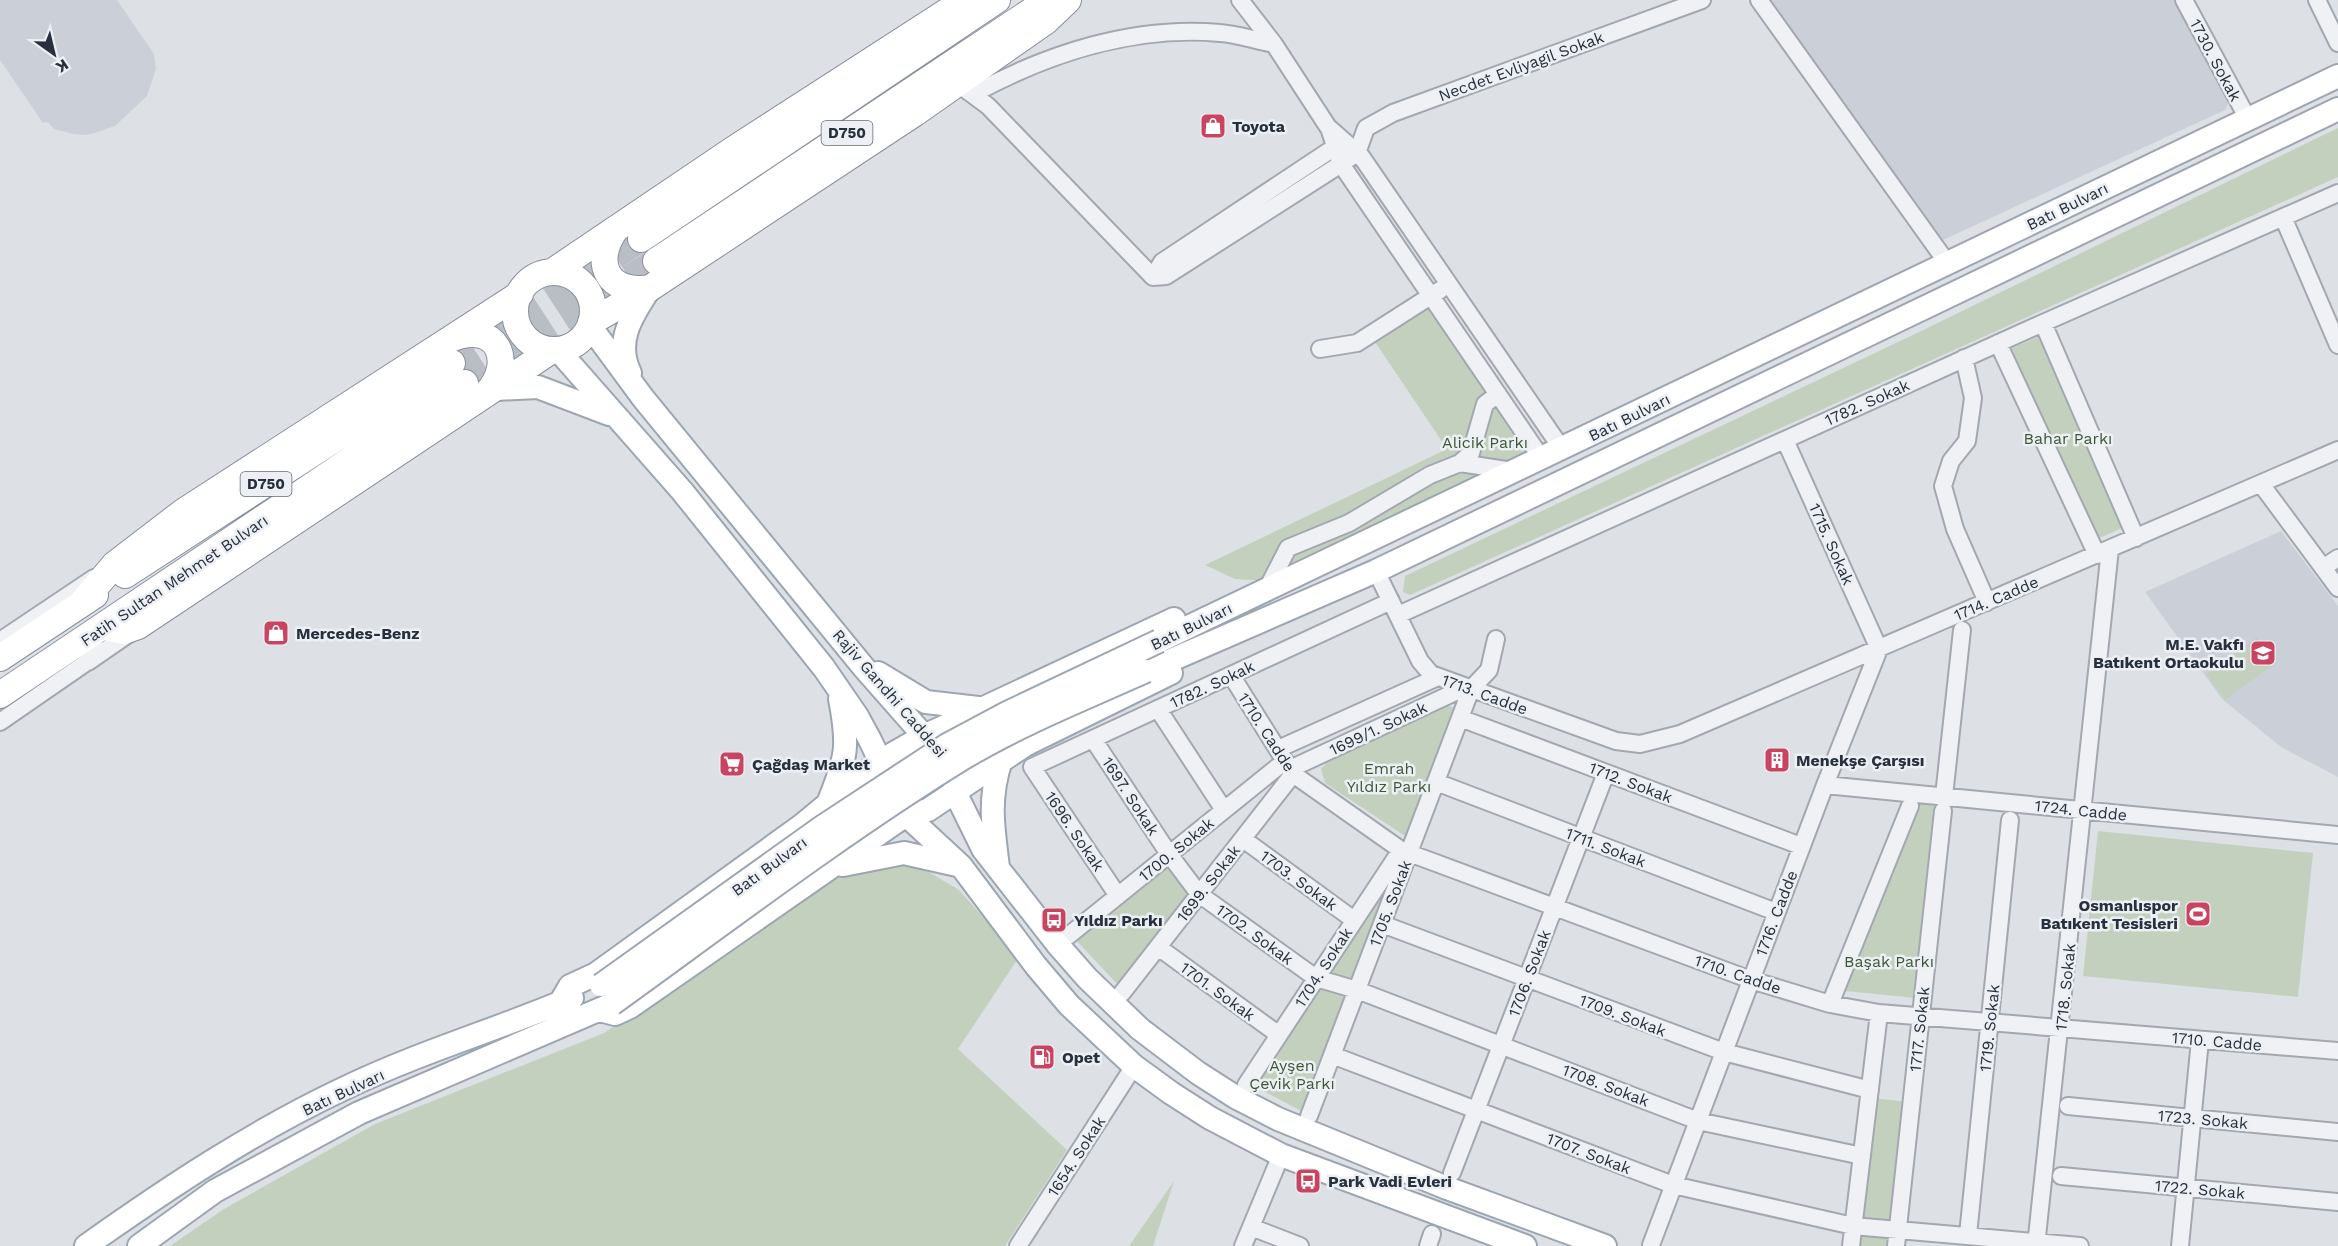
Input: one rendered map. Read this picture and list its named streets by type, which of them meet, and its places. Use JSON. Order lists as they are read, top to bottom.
{
  "streets": {
    "highway": ["D750", "Fatih Sultan Mehmet Bulvarı"],
    "main road": ["Batı Bulvarı", "Rajiv Gandhi Caddesi"],
    "street": [
      "1730. Sokak",
      "Necdet Evliyagil Sokak",
      "1782. Sokak",
      "1715. Sokak",
      "1714. Cadde",
      "1713. Cadde",
      "1699/1. Sokak",
      "1710. Cadde",
      "1712. Sokak",
      "1697. Sokak",
      "1724. Cadde",
      "1696. Sokak",
      "1711. Sokak",
      "1700. Sokak",
      "1703. Sokak",
      "1699. Sokak",
      "1705. Sokak",
      "1716. Cadde",
      "1702. Sokak",
      "1704. Sokak",
      "1706. Sokak",
      "1718. Sokak",
      "1701. Sokak",
      "1709. Sokak",
      "1719. Sokak",
      "1717. Sokak",
      "1708. Sokak",
      "1723. Sokak",
      "1707. Sokak",
      "1654. Sokak",
      "1722. Sokak"
    ]
  },
  "crossings": [
    ["1730. Sokak", "Batı Bulvarı"],
    ["Batı Bulvarı", "1713. Cadde"],
    ["1782. Sokak", "1715. Sokak"],
    ["1782. Sokak", "1713. Cadde"],
    ["1782. Sokak", "1710. Cadde"],
    ["1782. Sokak", "1697. Sokak"],
    ["1782. Sokak", "1696. Sokak"],
    ["1715. Sokak", "1714. Cadde"],
    ["1715. Sokak", "1716. Cadde"],
    ["1714. Cadde", "1713. Cadde"],
    ["1714. Cadde", "1716. Cadde"],
    ["1714. Cadde", "1718. Sokak"],
    ["Rajiv Gandhi Caddesi", "1654. Sokak"],
    ["1713. Cadde", "1699/1. Sokak"],
    ["1713. Cadde", "1705. Sokak"],
    ["1699/1. Sokak", "1710. Cadde"],
    ["1699/1. Sokak", "1700. Sokak"],
    ["1699/1. Sokak", "1699. Sokak"],
    ["1699/1. Sokak", "1705. Sokak"],
    ["1710. Cadde", "1700. Sokak"],
    ["1710. Cadde", "1699. Sokak"],
    ["1710. Cadde", "1705. Sokak"],
    ["1710. Cadde", "1716. Cadde"],
    ["1710. Cadde", "1704. Sokak"],
    ["1710. Cadde", "1706. Sokak"],
    ["1710. Cadde", "1718. Sokak"],
    ["1710. Cadde", "1719. Sokak"],
    ["1710. Cadde", "1717. Sokak"],
    ["1712. Sokak", "1705. Sokak"],
    ["1712. Sokak", "1716. Cadde"],
    ["1712. Sokak", "1706. Sokak"],
    ["1697. Sokak", "1700. Sokak"],
    ["1697. Sokak", "1702. Sokak"],
    ["1724. Cadde", "1716. Cadde"],
    ["1724. Cadde", "1718. Sokak"],
    ["1724. Cadde", "1717. Sokak"],
    ["1696. Sokak", "1700. Sokak"],
    ["1711. Sokak", "1705. Sokak"],
    ["1711. Sokak", "1716. Cadde"],
    ["1711. Sokak", "1706. Sokak"],
    ["1700. Sokak", "1699. Sokak"],
    ["1700. Sokak", "1702. Sokak"],
    ["1703. Sokak", "1699. Sokak"],
    ["1703. Sokak", "1704. Sokak"],
    ["1699. Sokak", "1702. Sokak"],
    ["1699. Sokak", "1701. Sokak"],
    ["1705. Sokak", "1702. Sokak"],
    ["1705. Sokak", "1704. Sokak"],
    ["1705. Sokak", "1709. Sokak"],
    ["1705. Sokak", "1708. Sokak"],
    ["1705. Sokak", "1707. Sokak"],
    ["1716. Cadde", "1709. Sokak"],
    ["1716. Cadde", "1708. Sokak"],
    ["1716. Cadde", "1707. Sokak"],
    ["1702. Sokak", "1704. Sokak"],
    ["1702. Sokak", "1708. Sokak"],
    ["1704. Sokak", "1701. Sokak"],
    ["1706. Sokak", "1709. Sokak"],
    ["1706. Sokak", "1708. Sokak"],
    ["1706. Sokak", "1707. Sokak"],
    ["1718. Sokak", "1707. Sokak"],
    ["1719. Sokak", "1707. Sokak"],
    ["1717. Sokak", "1707. Sokak"]
  ],
  "parks": [
    "Bahar Parkı",
    "Alicik Parkı",
    "Emrah Yıldız Parkı",
    "Başak Parkı",
    "Ayşen Çevik Parkı"
  ],
  "places": {
    "shop": ["Toyota", "Mercedes-Benz"],
    "school or university": ["M.E. Vakfı Batıkent Ortaokulu"],
    "building": ["Menekşe Çarşısı"],
    "supermarket": ["Çağdaş Market"],
    "sports": ["Osmanlıspor Batıkent Tesisleri"],
    "bus stop": ["Yıldız Parkı", "Park Vadi Evleri"],
    "fuel station": ["Opet"]
  },
  "north": "bottom right"
}
